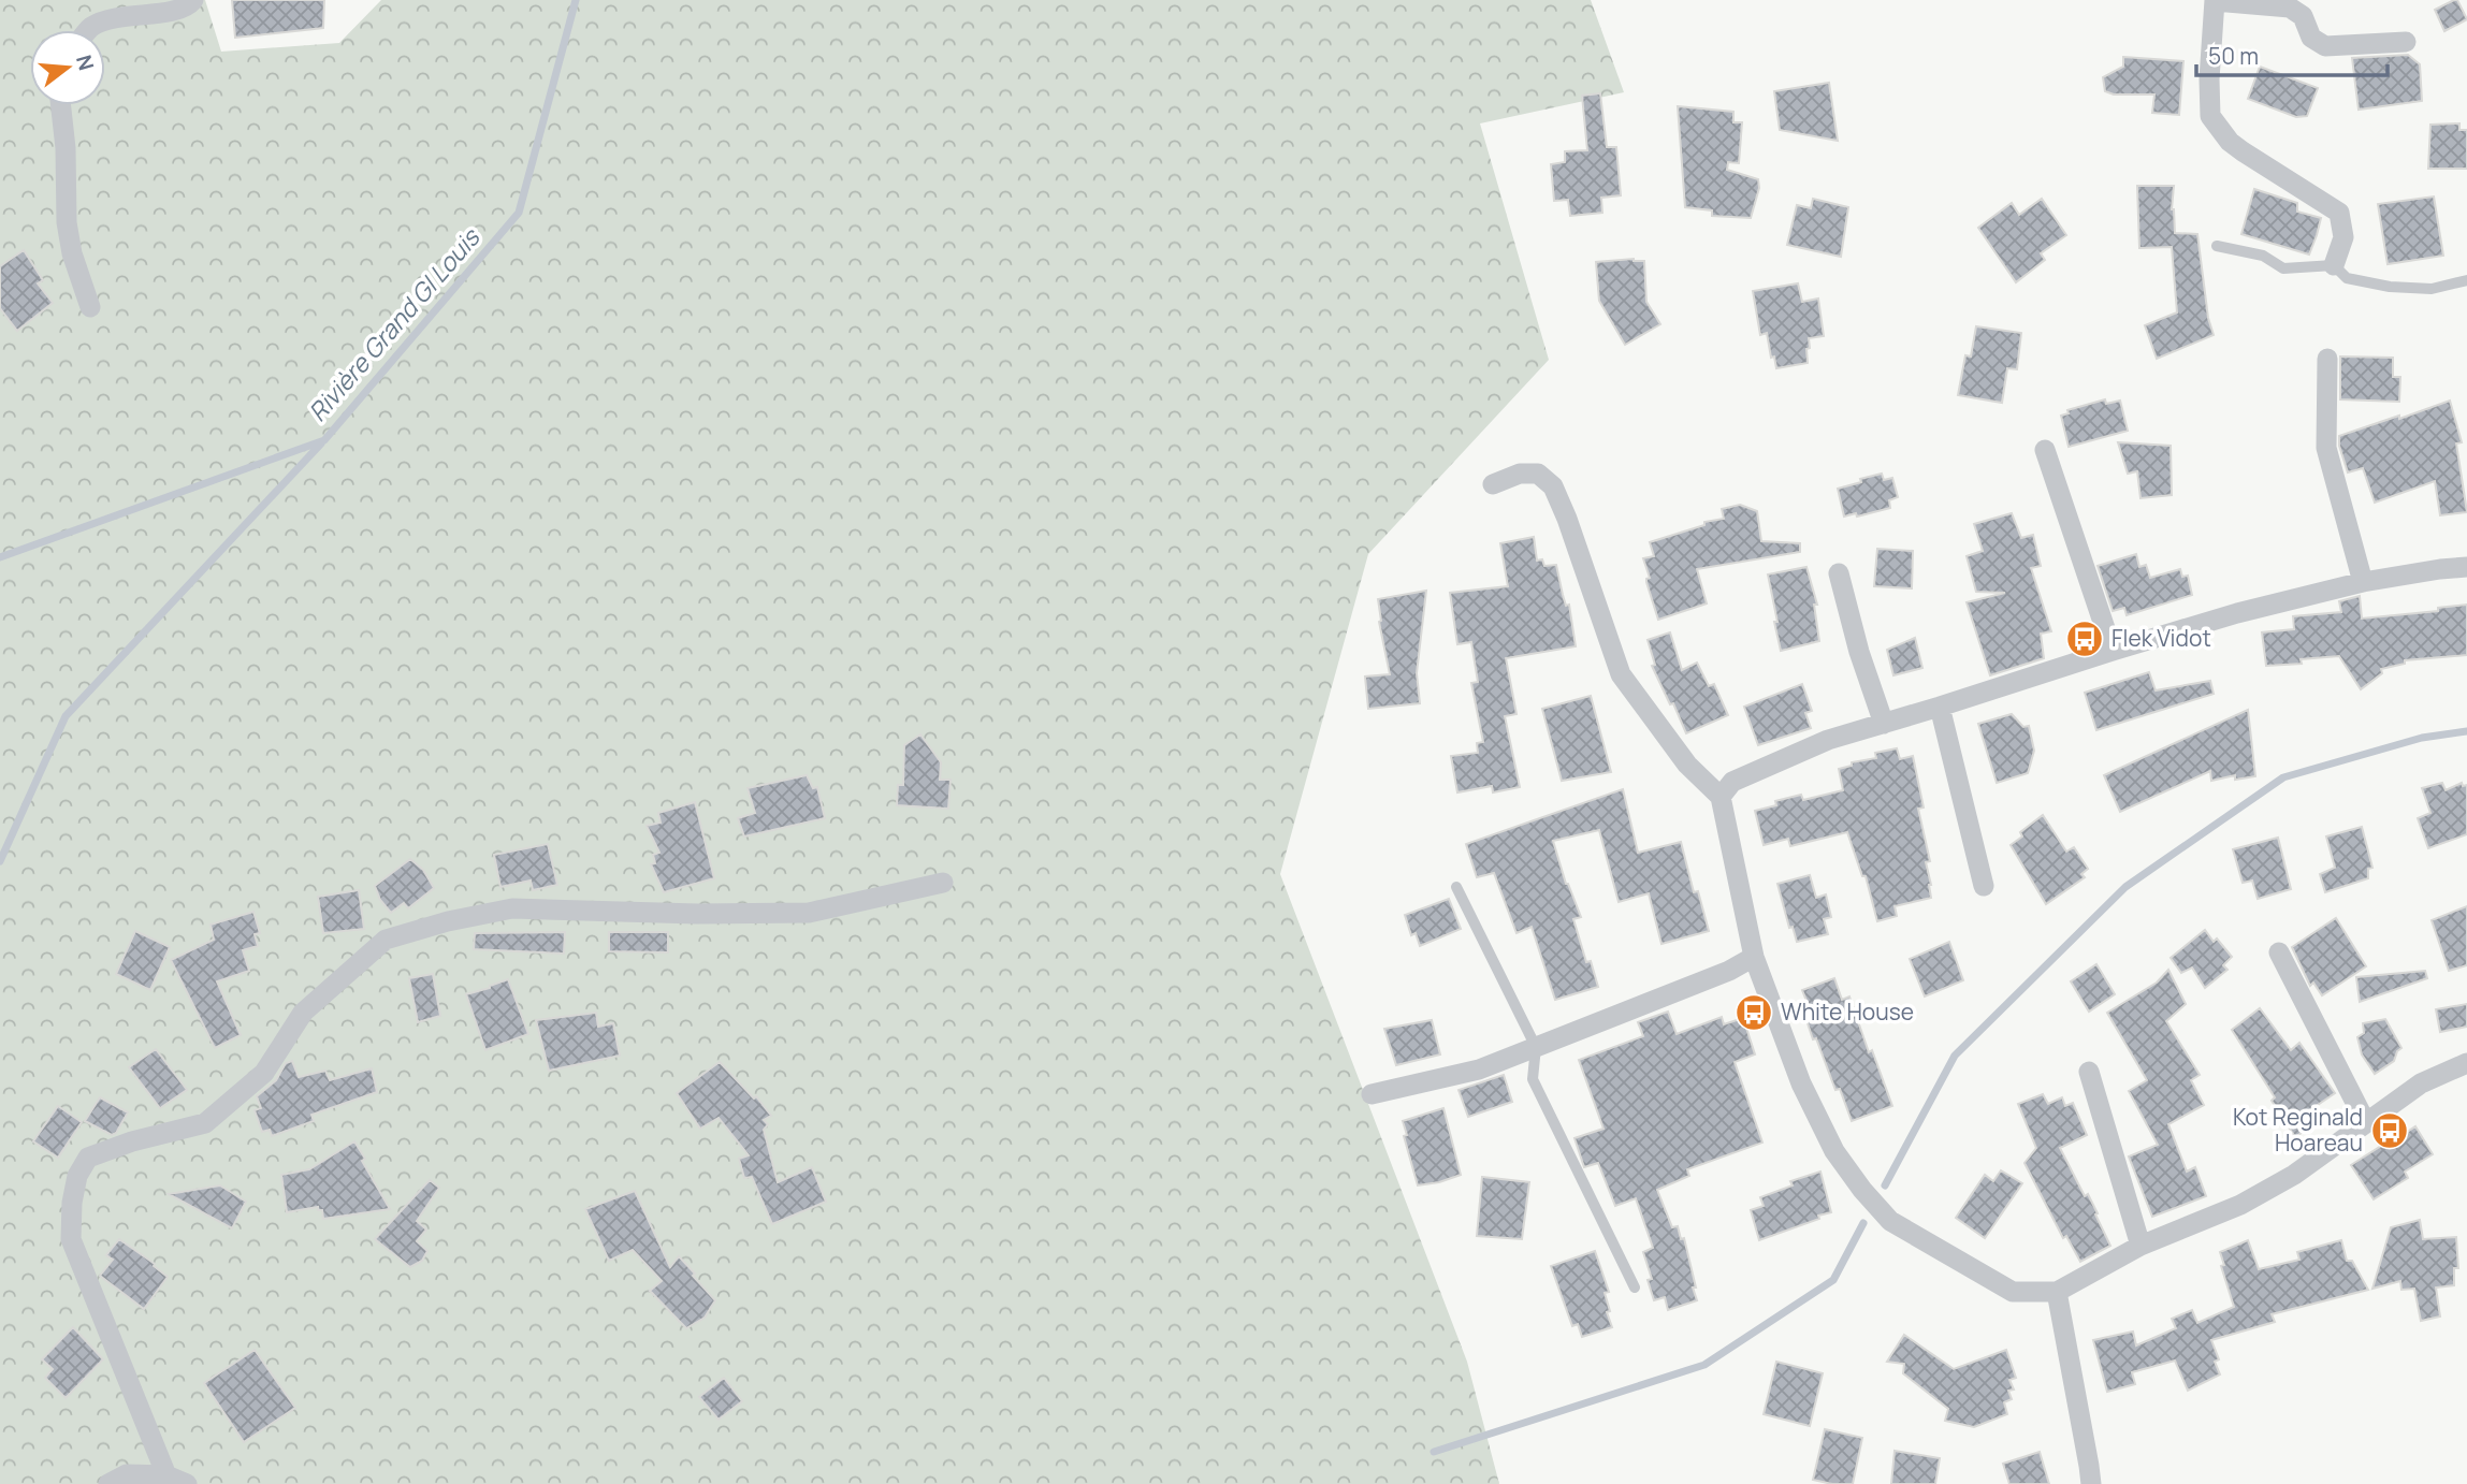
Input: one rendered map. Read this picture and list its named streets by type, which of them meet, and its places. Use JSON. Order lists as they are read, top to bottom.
{
  "water": ["Rivière Grand Gl Louis"],
  "places": {
    "bus stop": ["Flek Vidot", "White House", "Kot Reginald Hoareau"]
  },
  "scale_bar": "50 m",
  "north": "right"
}
